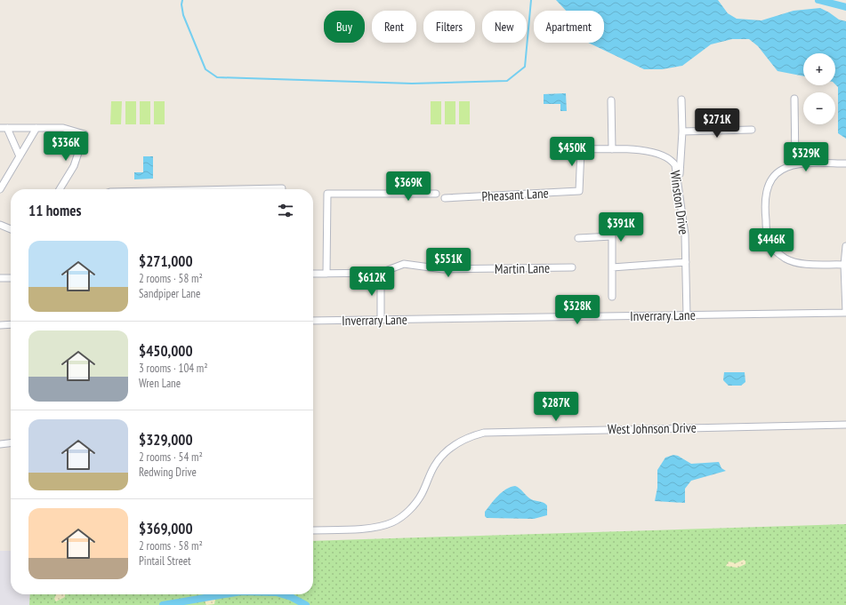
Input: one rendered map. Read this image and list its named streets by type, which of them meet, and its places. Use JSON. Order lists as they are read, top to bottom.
{
  "streets": {
    "street": [
      "Pheasant Lane",
      "Winston Drive",
      "Martin Lane",
      "Inverrary Lane",
      "West Johnson Drive"
    ]
  },
  "crossings": [
    ["Pheasant Lane", "Winston Drive"],
    ["Winston Drive", "Inverrary Lane"]
  ],
  "page": {
    "chip": [
      "Buy",
      "Rent",
      "Filters",
      "New",
      "Apartment"
    ],
    "map_buttons": ["+", "−"],
    "price": [
      "$271K",
      "$336K",
      "$450K",
      "$329K",
      "$369K",
      "$391K",
      "$446K",
      "$551K",
      "$612K",
      "$328K",
      "$287K"
    ],
    "heading": "11 homes",
    "list": [
      {
        "name": "$271,000",
        "note": "2 rooms · 58 m² · Sandpiper Lane"
      },
      {
        "name": "$450,000",
        "note": "3 rooms · 104 m² · Wren Lane"
      },
      {
        "name": "$329,000",
        "note": "2 rooms · 54 m² · Redwing Drive"
      },
      {
        "name": "$369,000",
        "note": "2 rooms · 58 m² · Pintail Street"
      }
    ]
  }
}
